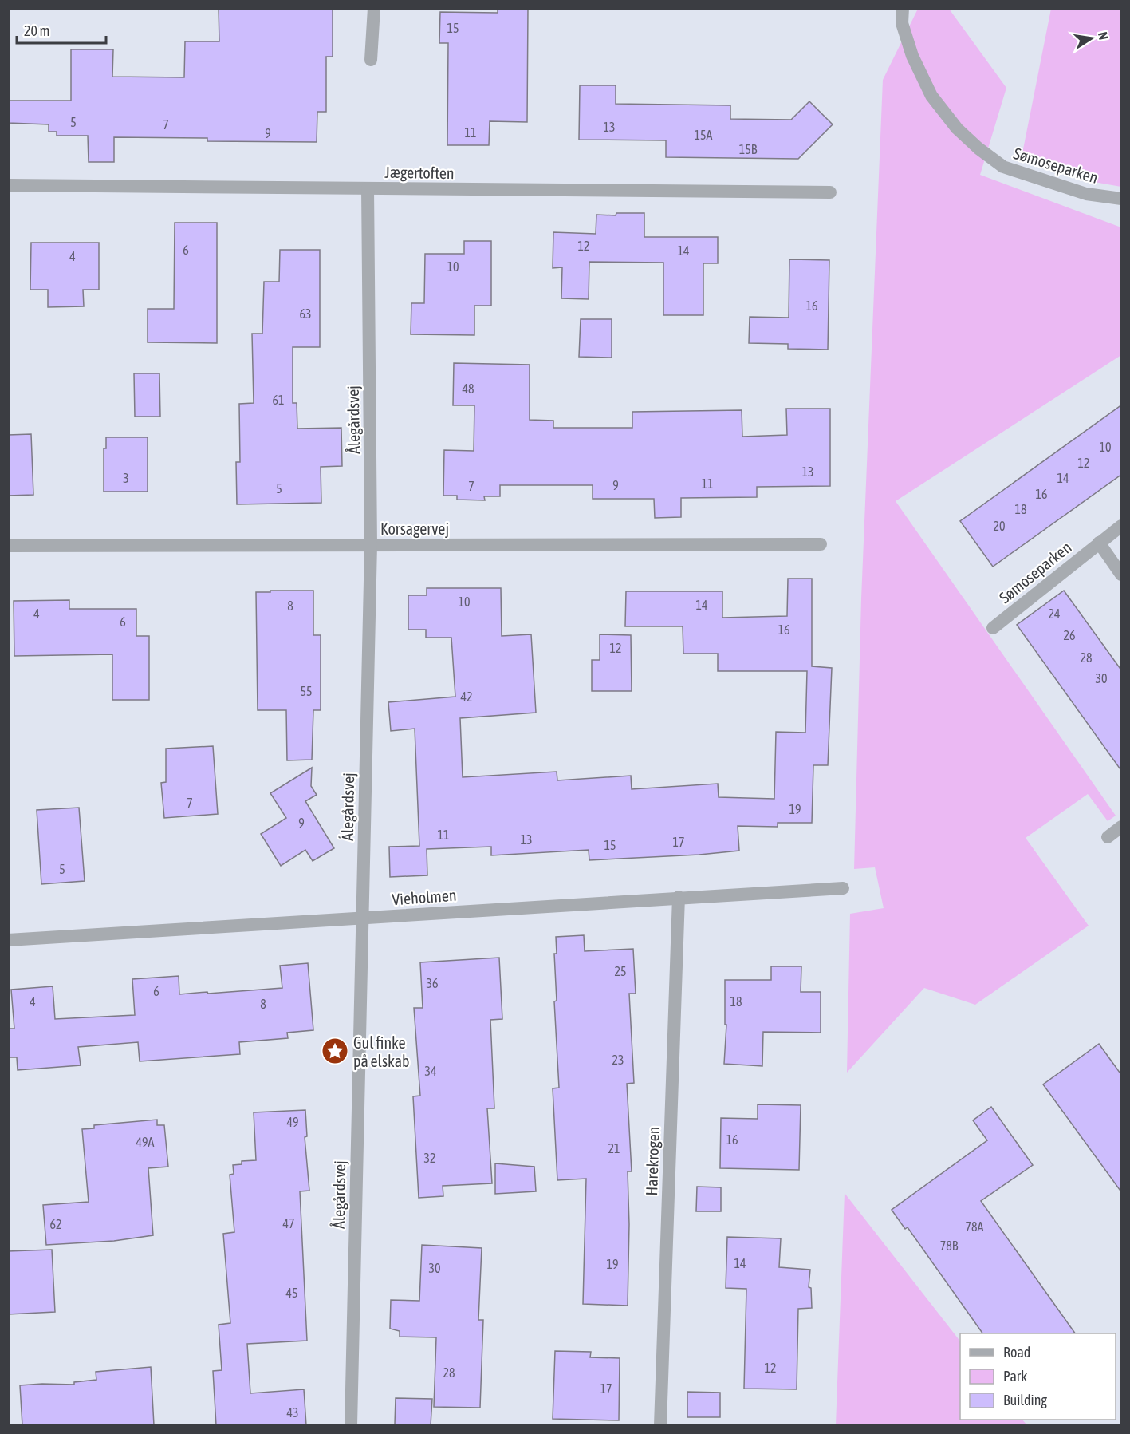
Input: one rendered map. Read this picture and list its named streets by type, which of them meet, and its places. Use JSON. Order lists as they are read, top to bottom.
{
  "streets": {
    "street": [
      "Sømoseparken",
      "Jægertoften",
      "Ålegårdsvej",
      "Korsagervej",
      "Vieholmen",
      "Harekrogen"
    ]
  },
  "crossings": [
    ["Jægertoften", "Ålegårdsvej"],
    ["Ålegårdsvej", "Korsagervej"],
    ["Ålegårdsvej", "Vieholmen"],
    ["Vieholmen", "Harekrogen"]
  ],
  "places": {
    "place": ["Gul finke på elskab"]
  },
  "house_numbers": [
    "15",
    "5",
    "7",
    "13",
    "11",
    "9",
    "15A",
    "15B",
    "12",
    "6",
    "14",
    "4",
    "10",
    "16",
    "63",
    "48",
    "61",
    "10",
    "12",
    "13",
    "3",
    "14",
    "11",
    "9",
    "7",
    "5",
    "16",
    "18",
    "20",
    "10",
    "14",
    "8",
    "4",
    "24",
    "6",
    "16",
    "26",
    "12",
    "28",
    "30",
    "55",
    "42",
    "7",
    "19",
    "9",
    "11",
    "13",
    "17",
    "15",
    "5",
    "25",
    "36",
    "6",
    "4",
    "18",
    "8",
    "23",
    "34",
    "49",
    "16",
    "49A",
    "21",
    "32",
    "47",
    "62",
    "78A",
    "78B",
    "14",
    "19",
    "30",
    "45",
    "12",
    "28",
    "17",
    "43"
  ],
  "legend": ["Road", "Park", "Building"],
  "scale_bar": "20 m",
  "north": "right"
}
